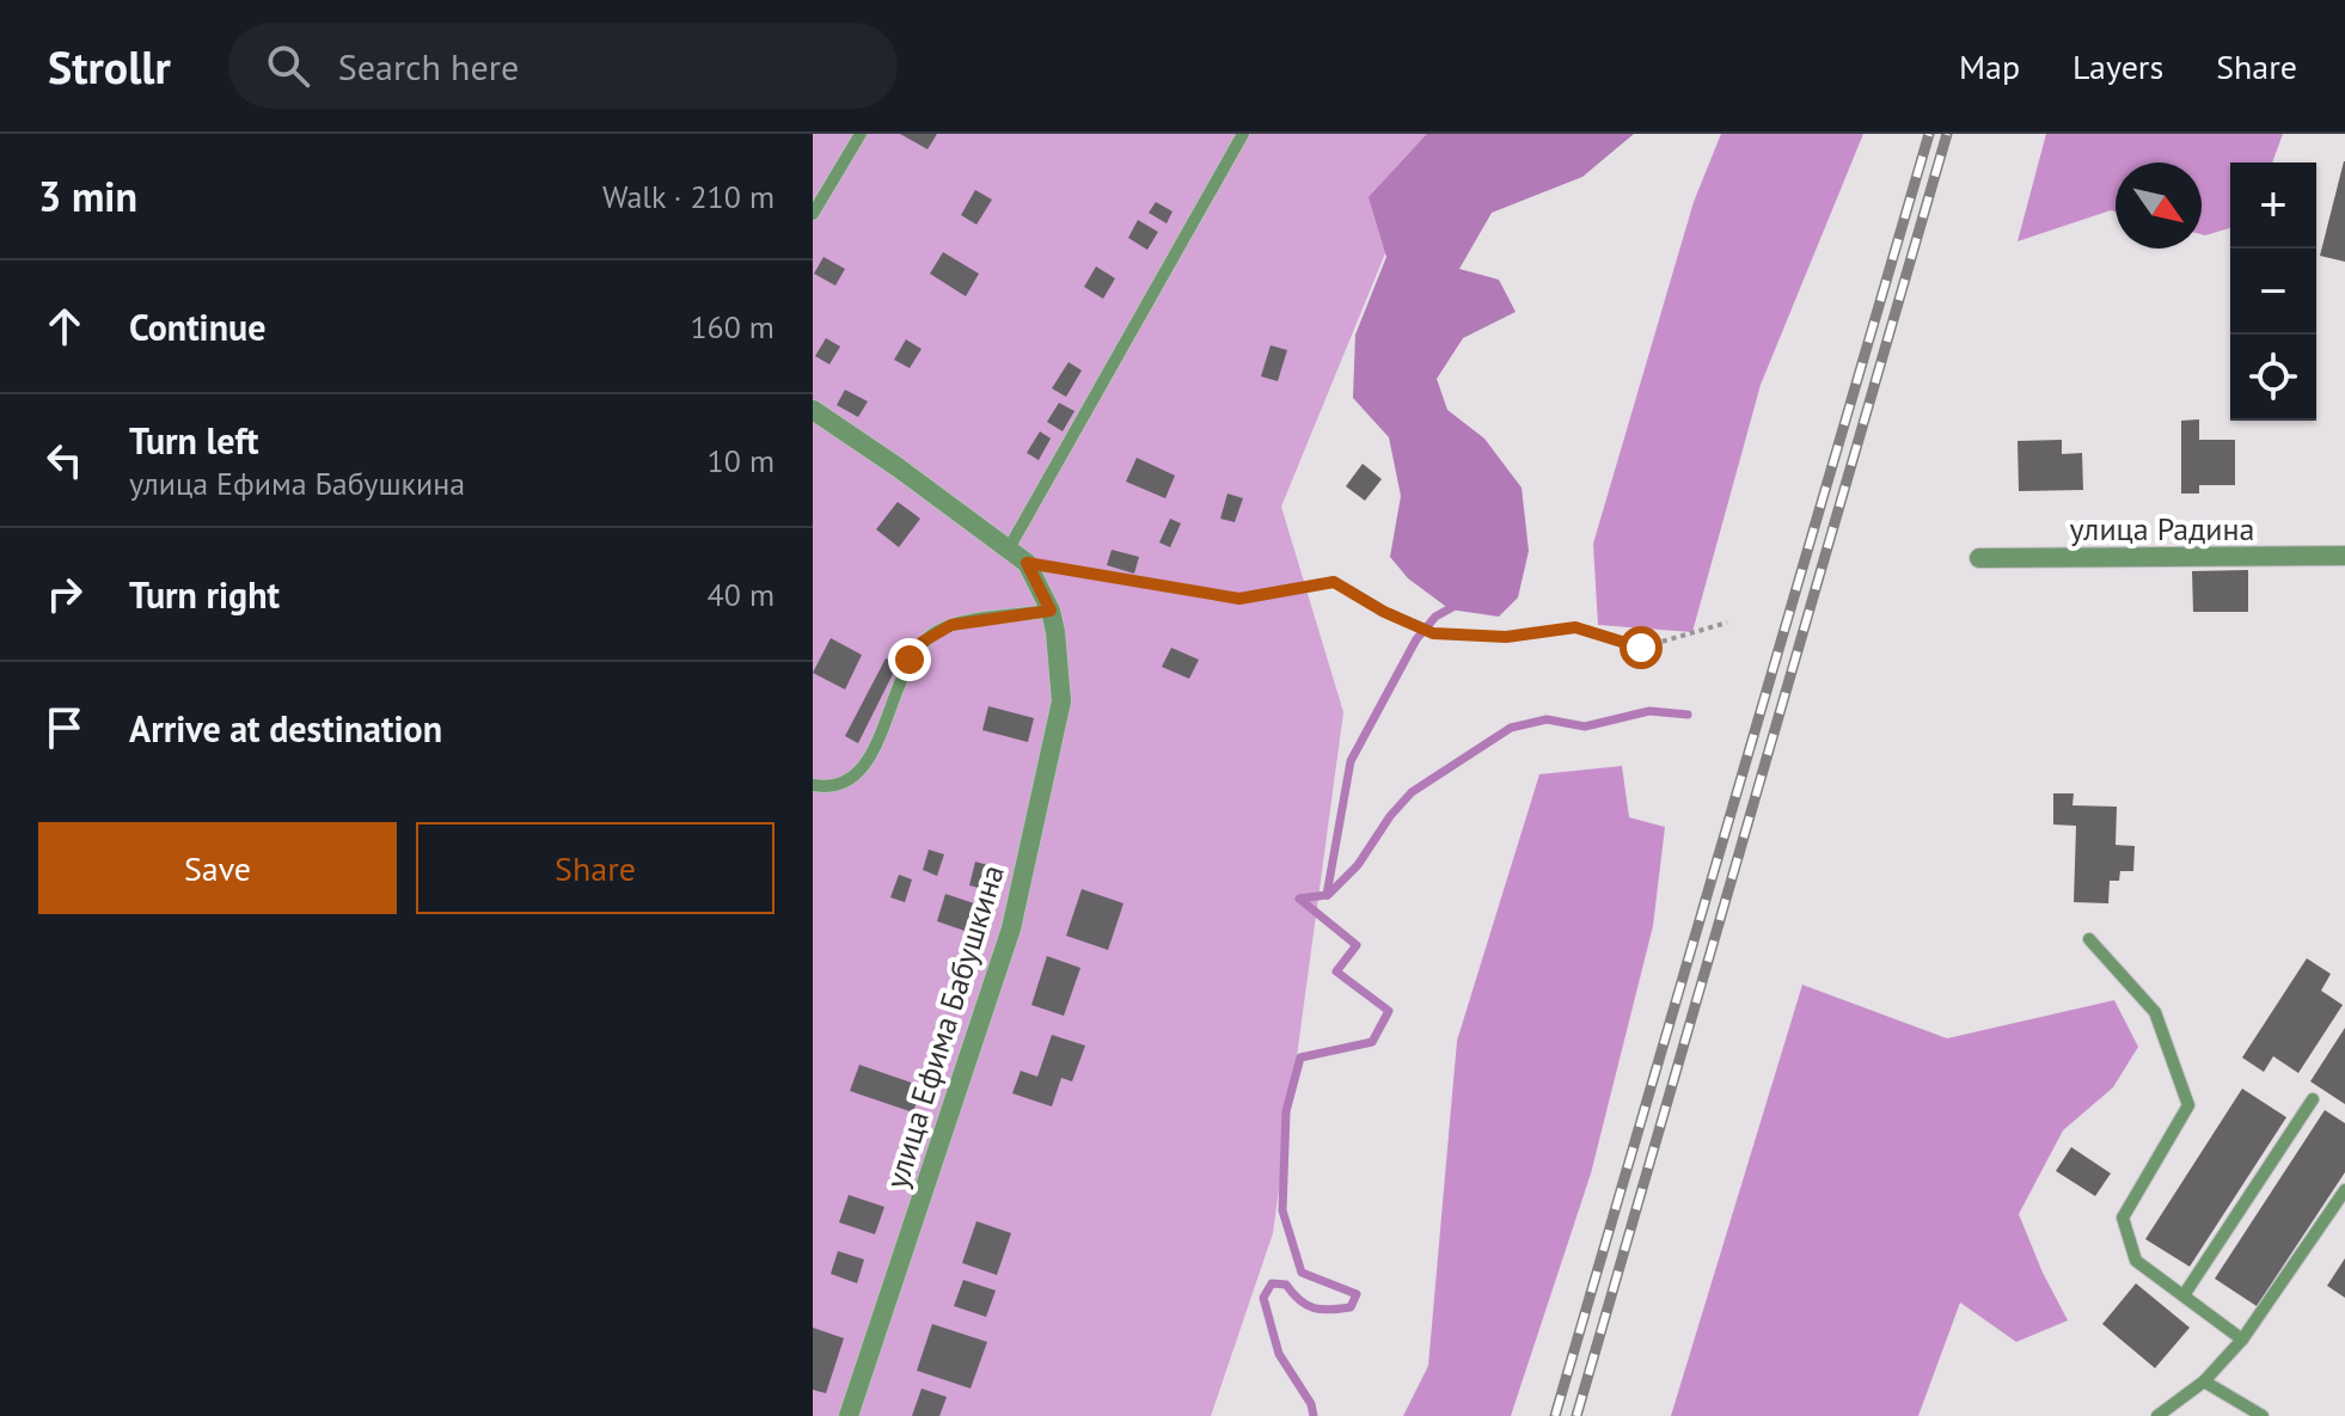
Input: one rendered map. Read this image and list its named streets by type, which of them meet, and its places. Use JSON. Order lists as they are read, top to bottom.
{
  "streets": {
    "street": ["улица Радина", "улица Ефима Бабушкина"]
  },
  "north": "bottom right",
  "page": {
    "header": "Strollr",
    "search": "Search here",
    "nav": ["Map", "Layers", "Share"],
    "heading": ["3 min", "Walk · 210 m"],
    "map_buttons": ["+", "−"],
    "list": [
      ["Continue", "160 m"],
      ["Turn left", "улица Ефима Бабушкина", "10 m"],
      ["Turn right", "40 m"],
      "Arrive at destination"
    ],
    "buttons": ["Save", "Share"]
  }
}
